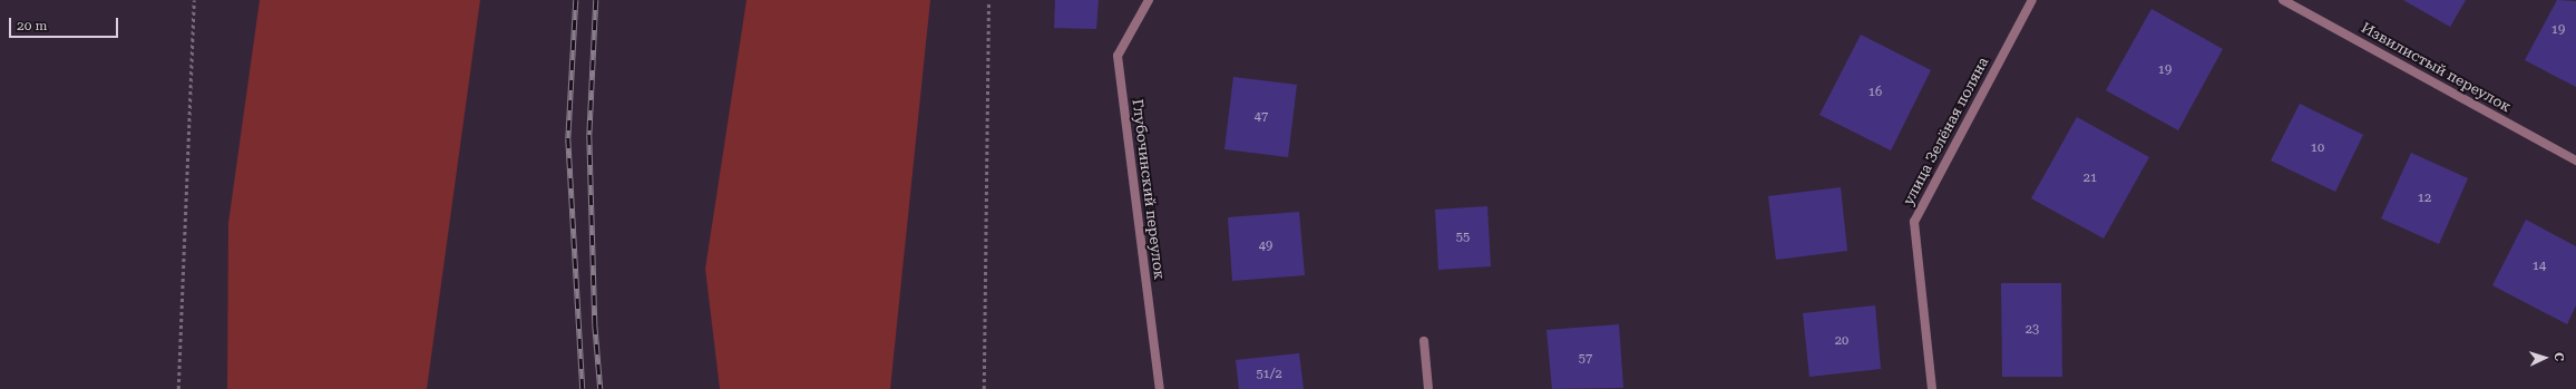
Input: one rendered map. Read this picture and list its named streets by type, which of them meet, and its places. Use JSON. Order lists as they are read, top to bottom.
{
  "streets": {
    "street": ["Извилистый переулок", "улица Зелёная поляна", "Глубочинский переулок"]
  },
  "house_numbers": [
    "19",
    "19",
    "16",
    "47",
    "10",
    "21",
    "12",
    "55",
    "49",
    "14",
    "23",
    "20",
    "57",
    "51/2"
  ],
  "scale_bar": "20 m",
  "north": "right"
}
